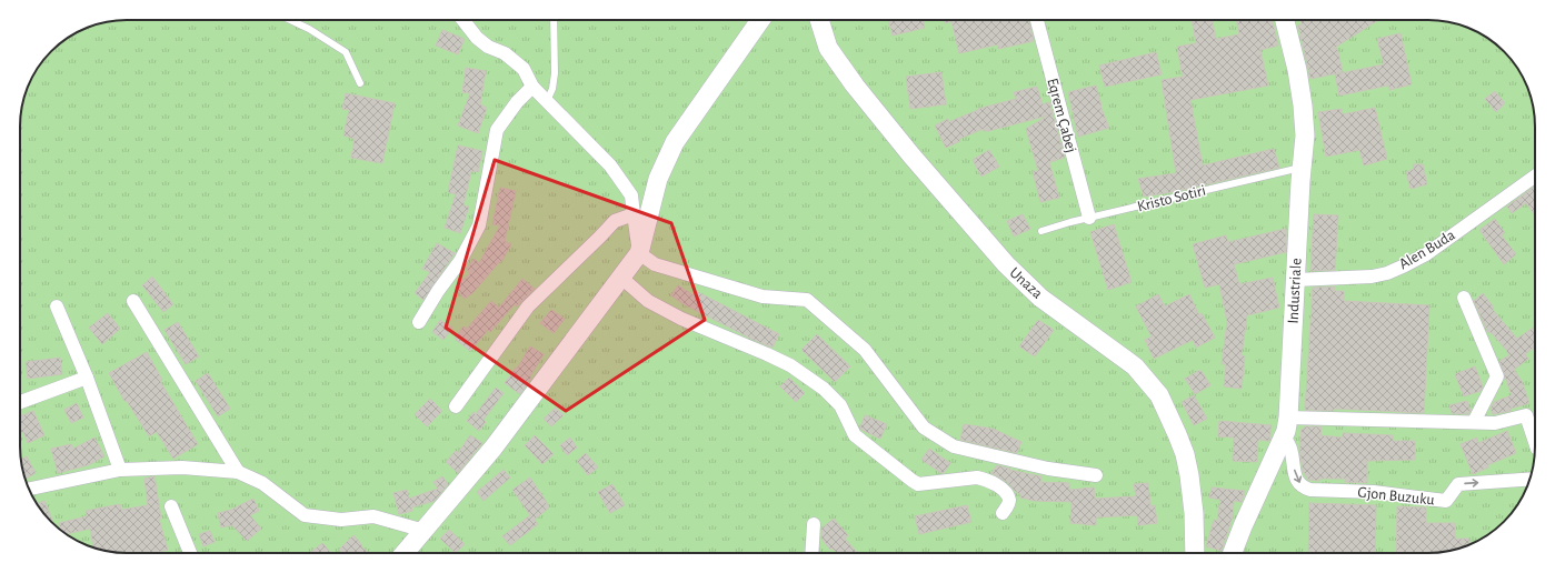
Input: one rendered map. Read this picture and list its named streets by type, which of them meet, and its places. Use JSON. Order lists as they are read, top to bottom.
{
  "streets": {
    "main road": ["Unaza", "Industriale"],
    "street": ["Eqrem Çabej", "Alen Buda", "Gjon Buzuku"],
    "lane": ["Kristo Sotiri"]
  },
  "crossings": [
    ["Eqrem Çabej", "Kristo Sotiri"],
    ["Kristo Sotiri", "Industriale"],
    ["Alen Buda", "Industriale"],
    ["Industriale", "Gjon Buzuku"]
  ]
}
